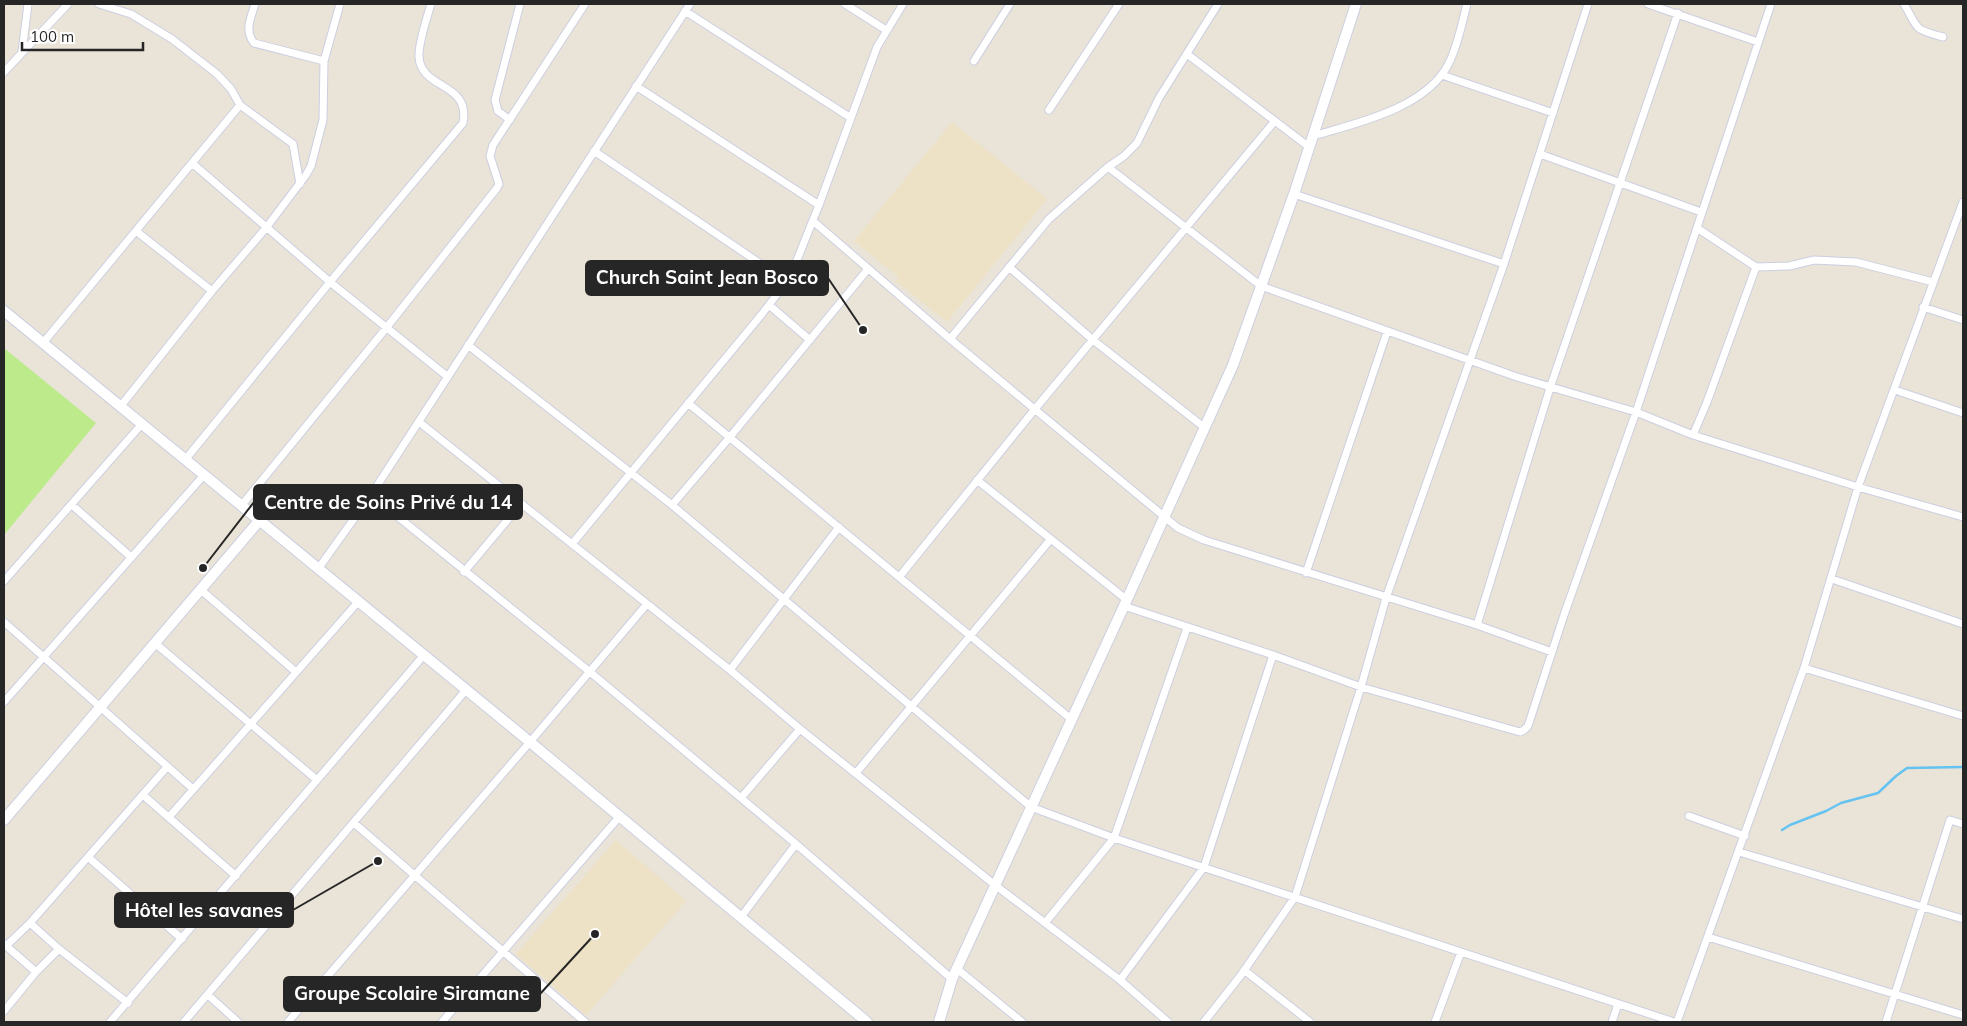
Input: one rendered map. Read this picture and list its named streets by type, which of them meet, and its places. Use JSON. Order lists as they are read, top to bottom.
{
  "places": [
    "Church Saint Jean Bosco",
    "Centre de Soins Privé du 14",
    "Hôtel les savanes",
    "Groupe Scolaire Siramane"
  ],
  "scale_bar": "100 m"
}
